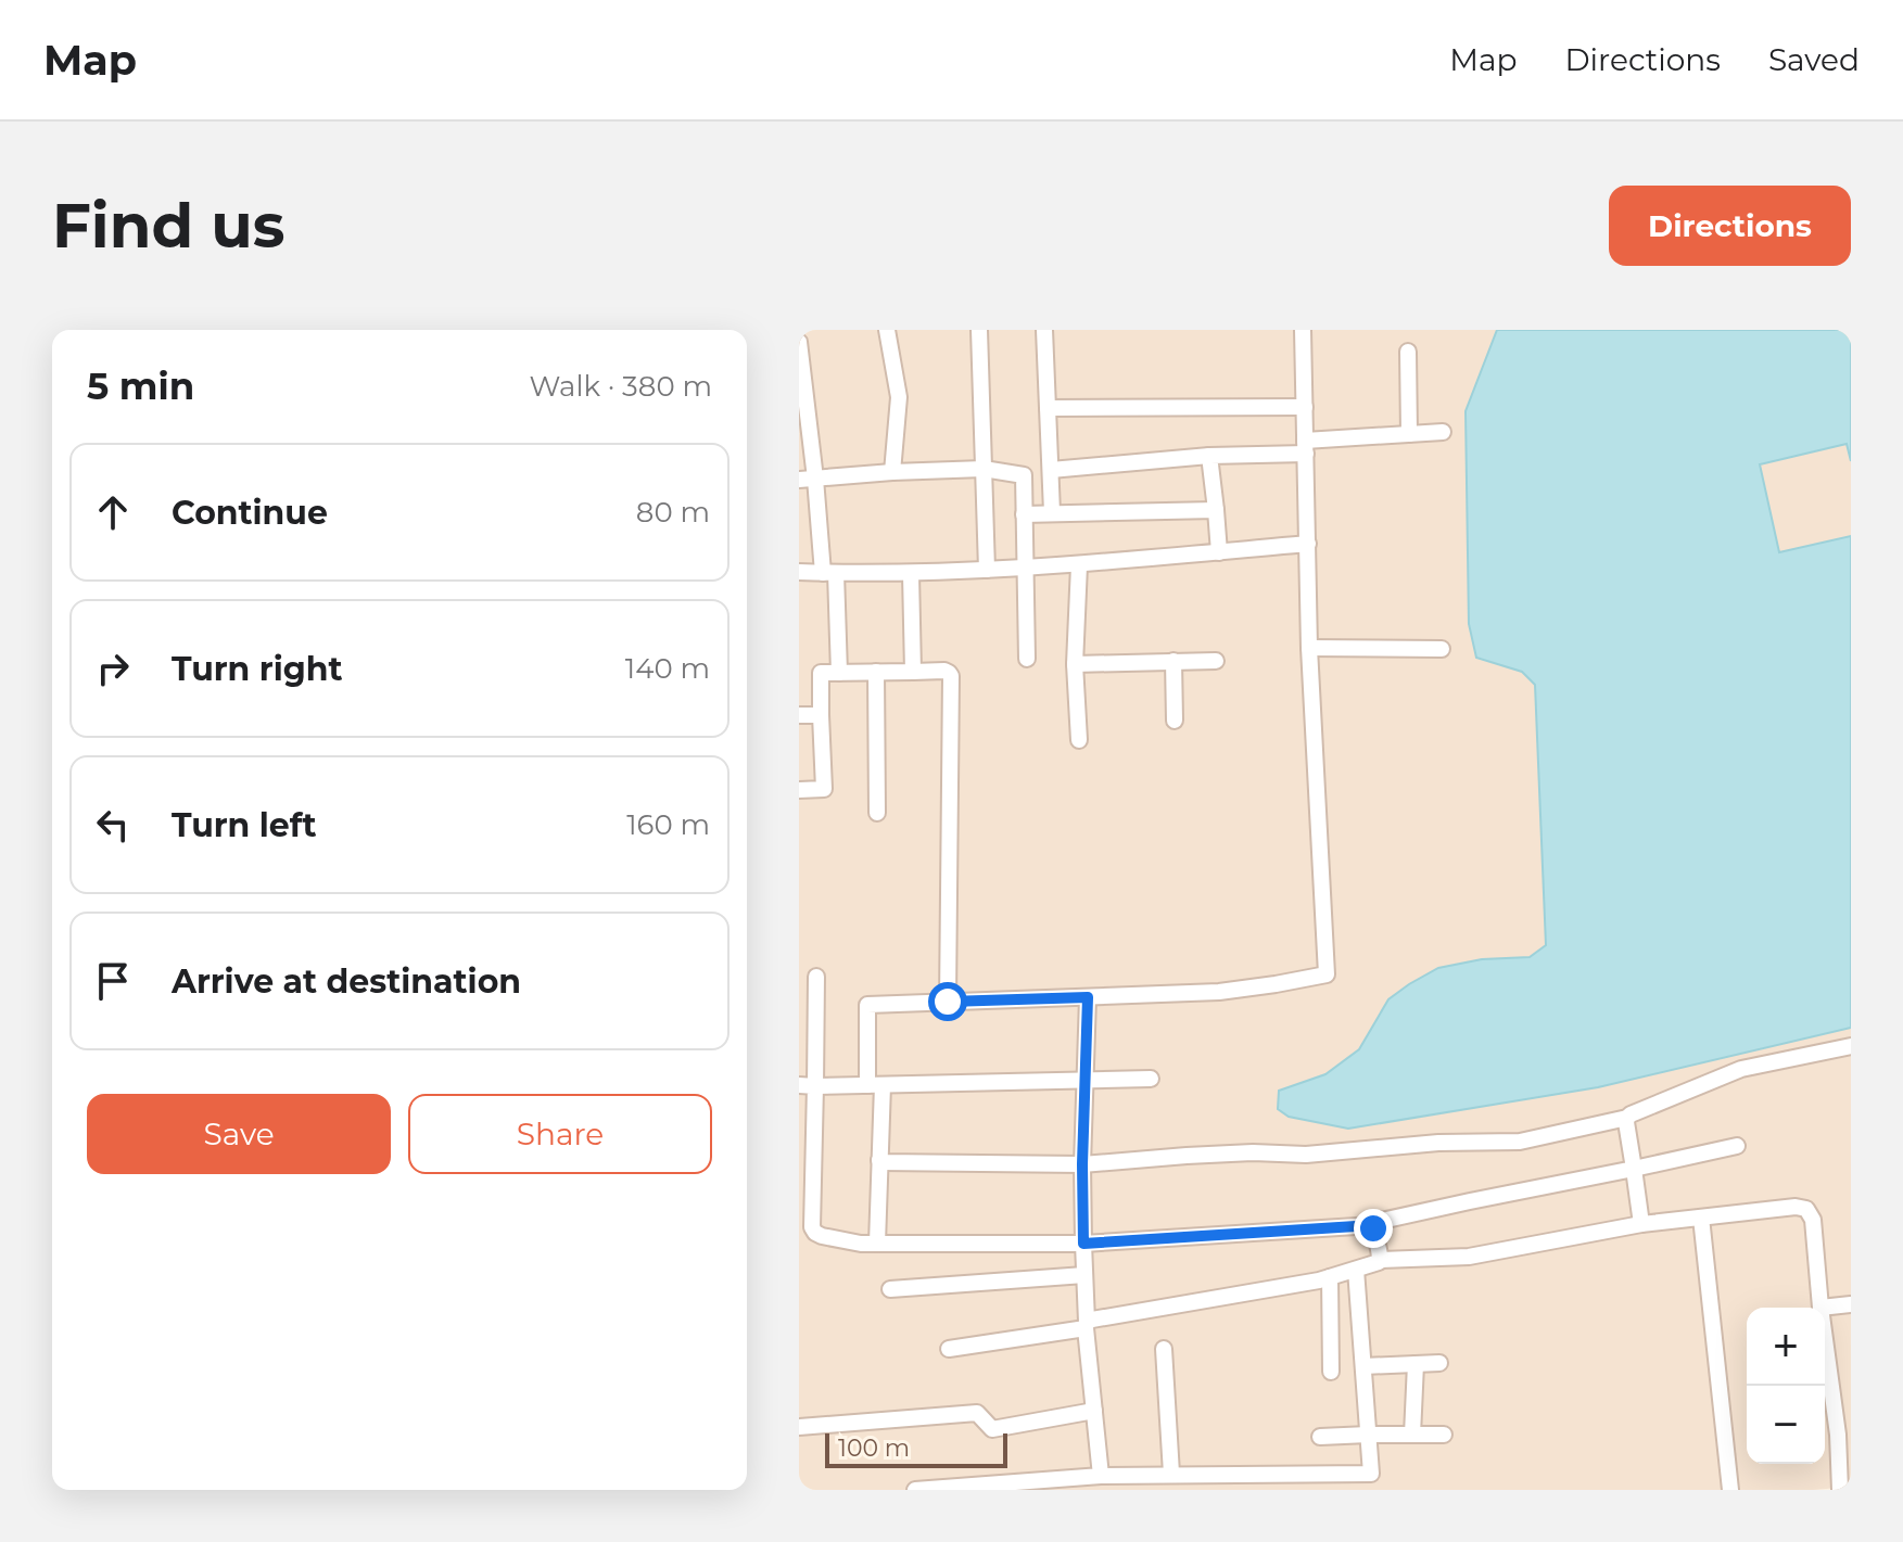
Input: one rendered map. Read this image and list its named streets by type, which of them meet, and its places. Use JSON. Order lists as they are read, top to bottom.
{
  "scale_bar": "100 m",
  "page": {
    "header": "Map",
    "nav": ["Map", "Directions", "Saved"],
    "buttons": [
      "Directions",
      ["Save", "Share"]
    ],
    "title": "Find us",
    "heading": ["5 min", "Walk · 380 m"],
    "list": [
      ["Continue", "80 m"],
      ["Turn right", "140 m"],
      ["Turn left", "160 m"],
      "Arrive at destination"
    ],
    "map_buttons": ["+", "−"],
    "scale": "100 m"
  }
}
